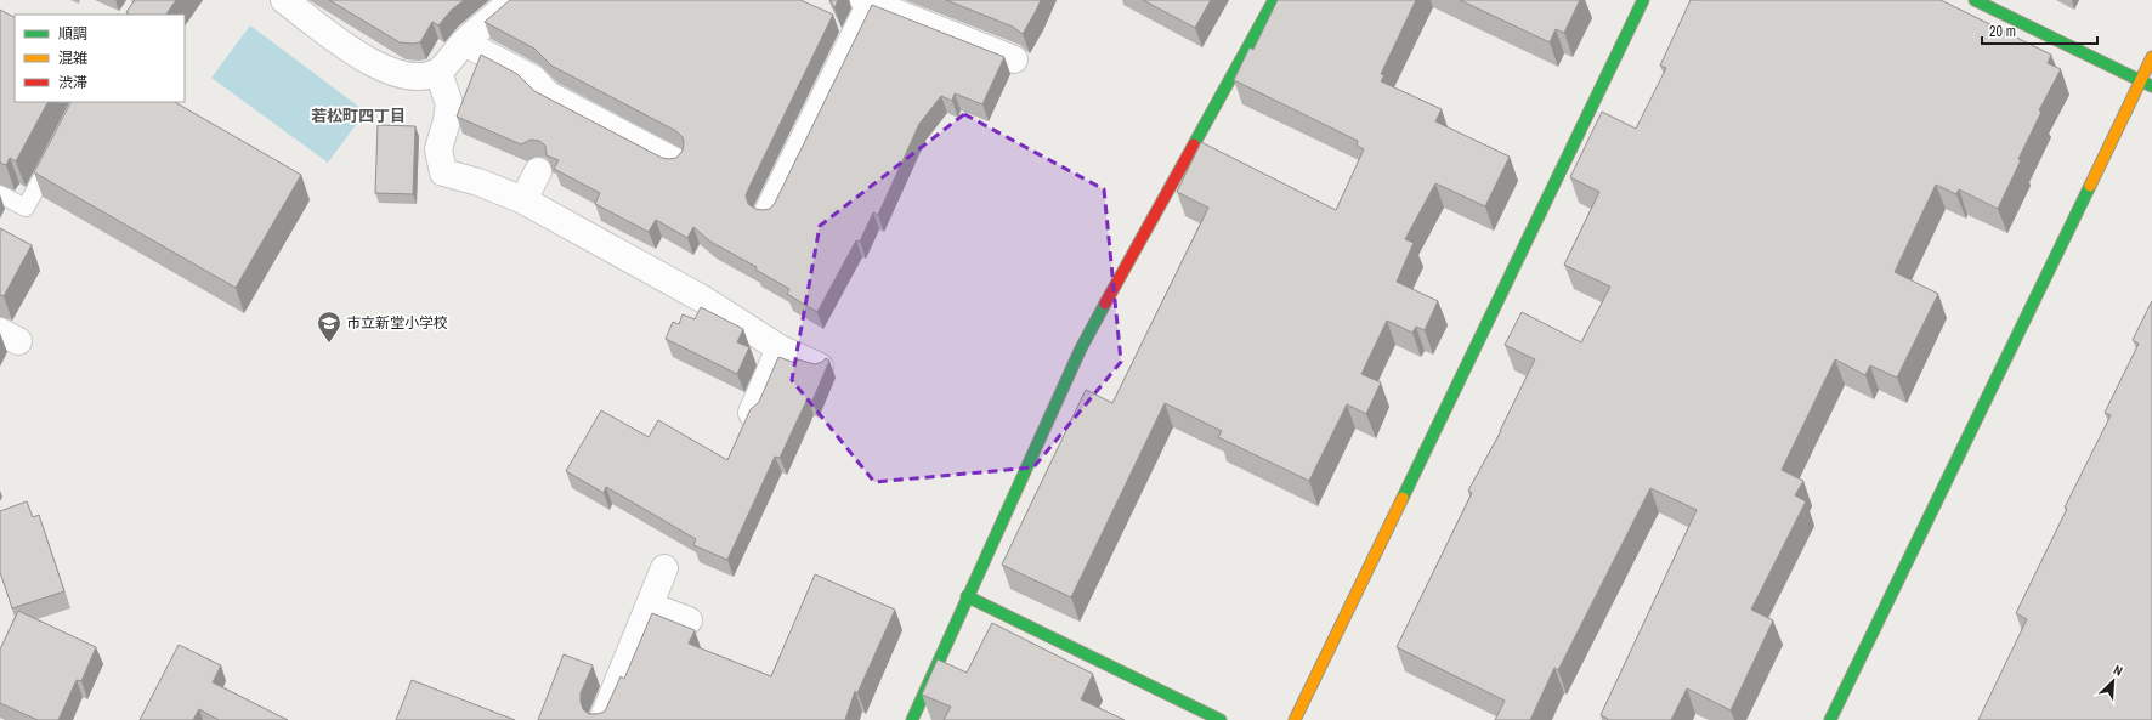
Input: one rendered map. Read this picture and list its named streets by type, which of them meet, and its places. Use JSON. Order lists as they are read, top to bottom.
{
  "districts": ["若松町四丁目"],
  "places": {
    "school or university": ["市立新堂小学校"]
  },
  "legend": ["順調", "混雑", "渋滞"],
  "scale_bar": "20 m",
  "north": "top right"
}
